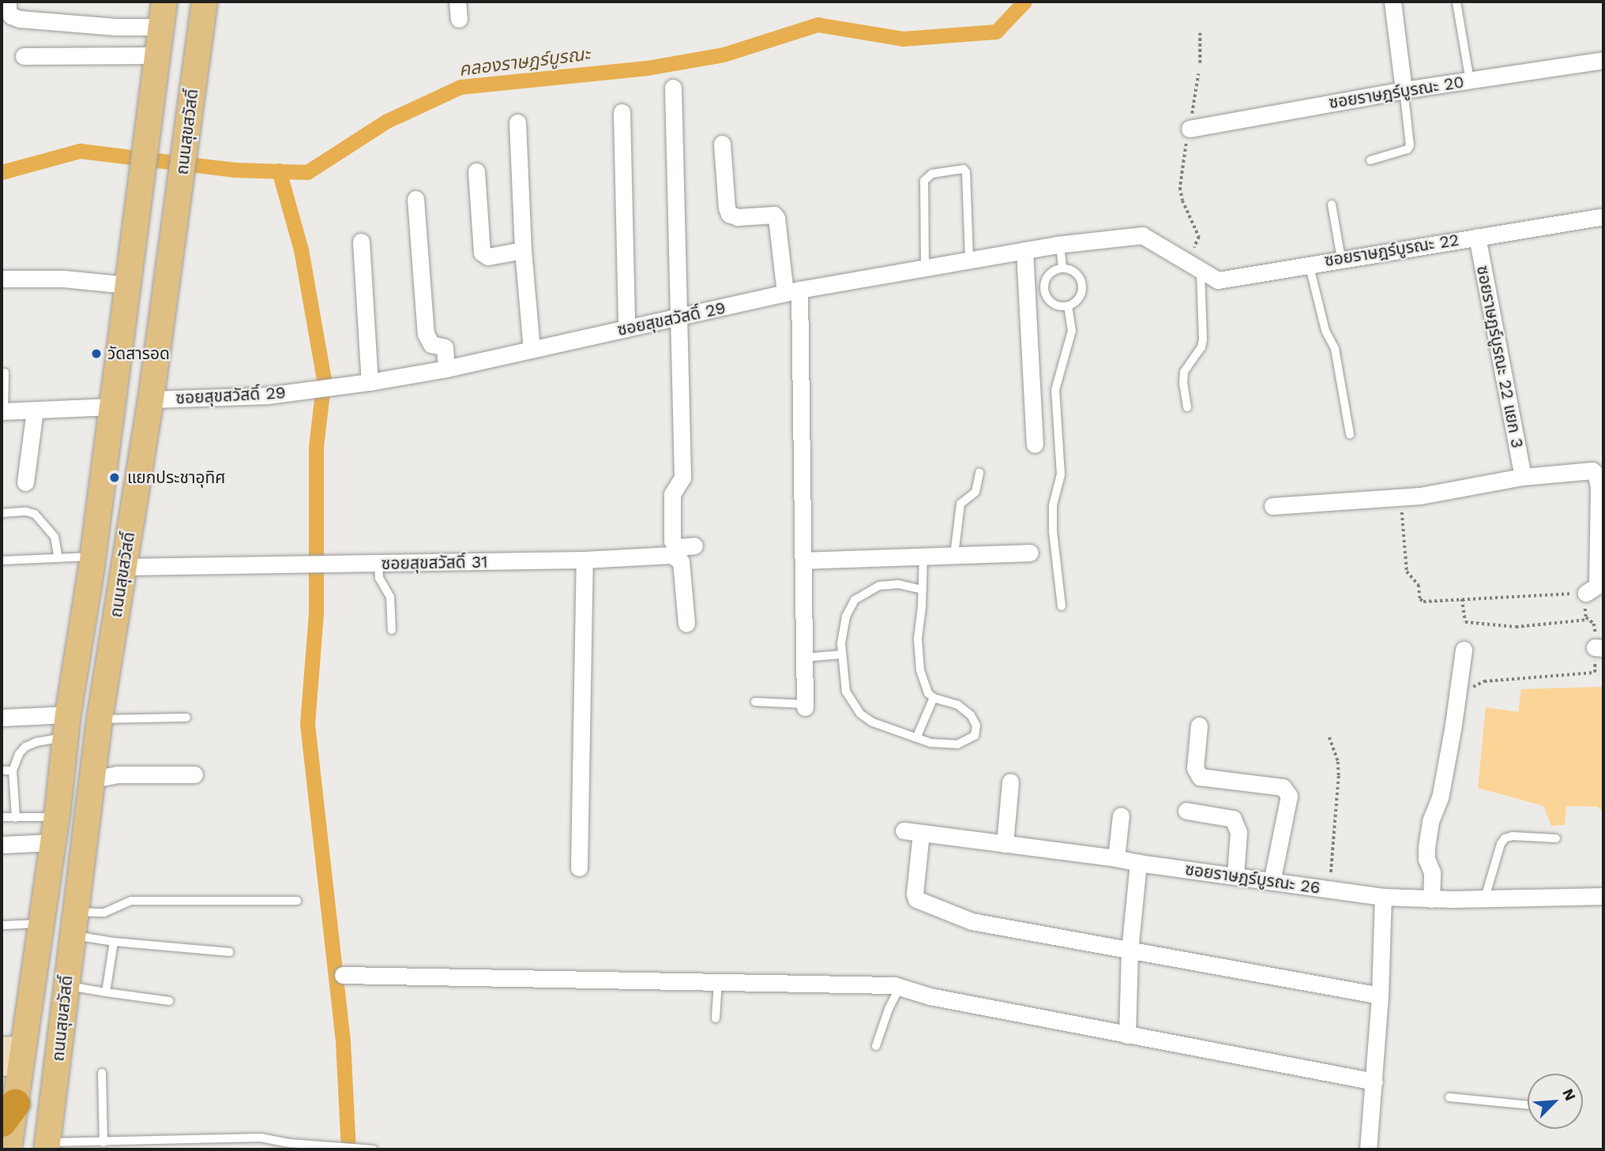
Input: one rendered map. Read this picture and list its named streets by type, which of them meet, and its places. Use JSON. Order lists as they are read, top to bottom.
{
  "streets": {
    "main road": ["ถนนสุขสวัสดิ์"],
    "street": [
      "ซอยราษฎร์บูรณะ 20",
      "ซอยราษฎร์บูรณะ 22",
      "ซอยสุขสวัสดิ์ 29",
      "ซอยราษฏร์บูรณะ 22 แยก 3",
      "ซอยสุขสวัสดิ์ 31",
      "ซอยราษฎร์บูรณะ 26"
    ]
  },
  "crossings": [
    ["ถนนสุขสวัสดิ์", "ซอยสุขสวัสดิ์ 29"],
    ["ถนนสุขสวัสดิ์", "ซอยสุขสวัสดิ์ 31"],
    ["ซอยราษฎร์บูรณะ 22", "ซอยสุขสวัสดิ์ 29"],
    ["ซอยราษฎร์บูรณะ 22", "ซอยราษฏร์บูรณะ 22 แยก 3"]
  ],
  "water": ["คลองราษฎร์บูรณะ"],
  "places": ["วัดสารอด", "แยกประชาอุทิศ"],
  "north": "top right"
}
